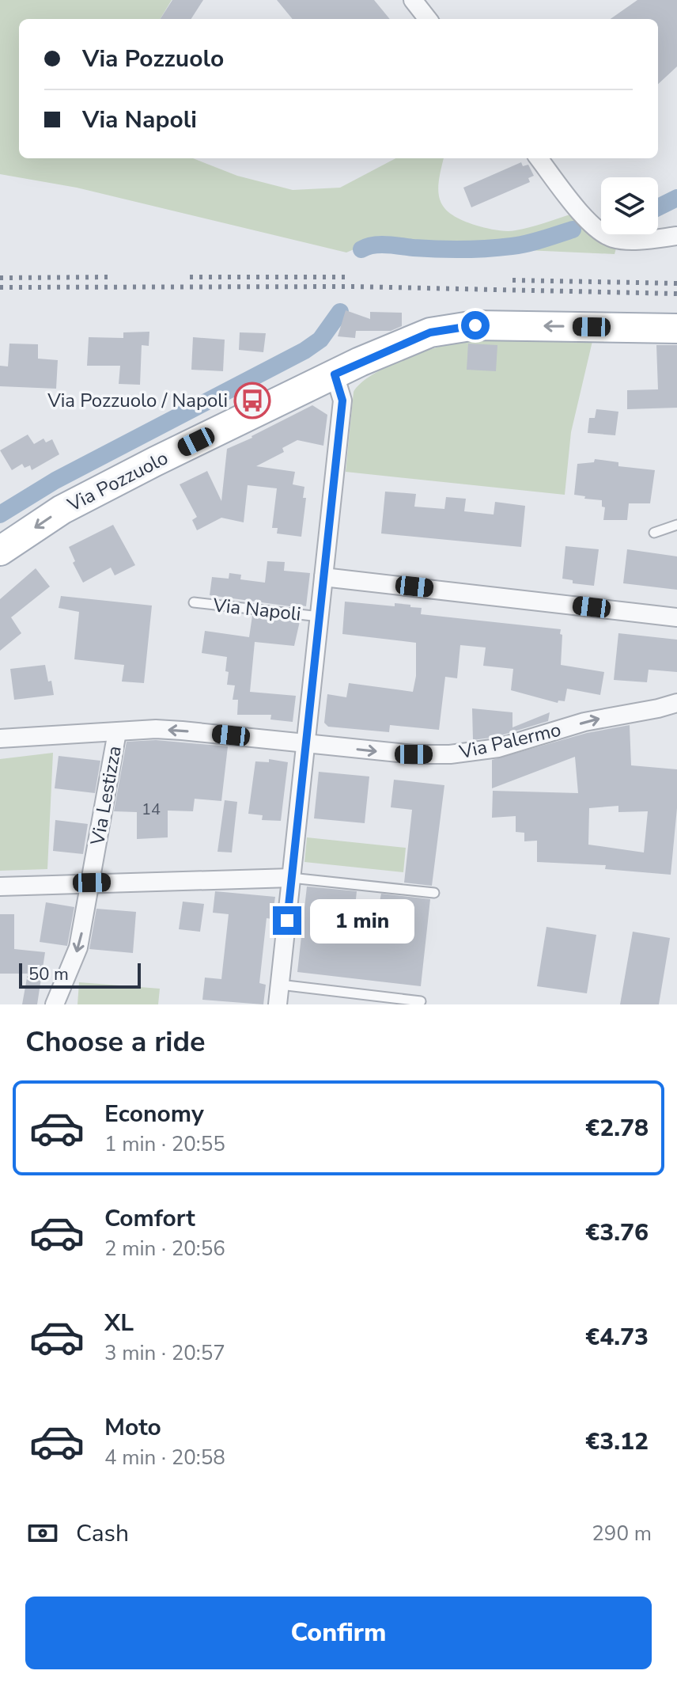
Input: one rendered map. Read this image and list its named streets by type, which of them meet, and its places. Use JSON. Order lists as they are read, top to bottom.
{
  "streets": {
    "main road": ["Via Pozzuolo"],
    "street": ["Via Napoli", "Via Palermo", "Via Lestizza"]
  },
  "crossings": [
    ["Via Pozzuolo", "Via Napoli"],
    ["Via Napoli", "Via Palermo"],
    ["Via Palermo", "Via Lestizza"]
  ],
  "one_way": ["Via Pozzuolo", "Via Lestizza"],
  "places": {
    "bus stop": ["Via Pozzuolo / Napoli"]
  },
  "house_numbers": ["14"],
  "scale_bar": "50 m",
  "page": {
    "banner": ["Via Pozzuolo", "Via Napoli"],
    "bubble": "1 min",
    "scale": "50 m",
    "heading": "Choose a ride",
    "list": [
      {
        "name": "Economy",
        "note": "1 min · 20:55",
        "value": "€2.78"
      },
      {
        "name": "Comfort",
        "note": "2 min · 20:56",
        "value": "€3.76"
      },
      {
        "name": "XL",
        "note": "3 min · 20:57",
        "value": "€4.73"
      },
      {
        "name": "Moto",
        "note": "4 min · 20:58",
        "value": "€3.12"
      }
    ],
    "pay": ["Cash", "290 m"],
    "buttons": "Confirm"
  }
}
